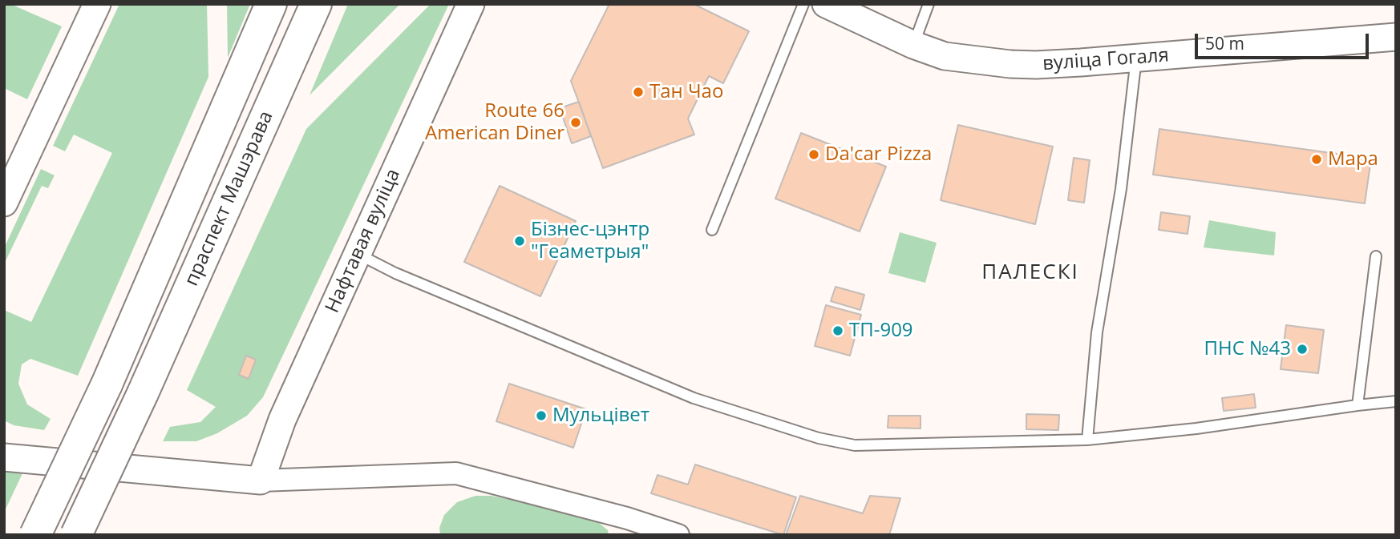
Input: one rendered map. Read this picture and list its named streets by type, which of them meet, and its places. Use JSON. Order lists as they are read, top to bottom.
{
  "streets": {
    "main road": ["праспект Машэрава"],
    "street": ["вуліца Гогаля", "Нафтавая вуліца"]
  },
  "districts": ["ПАЛЕСКІ"],
  "places": [
    "Тан Чао",
    "Route 66 American Diner",
    "Da'car Pizza",
    "Мара",
    "Бізнес-цэнтр \"Геаметрыя\"",
    "ТП-909",
    "ПНС №43",
    "Мульцівет"
  ],
  "scale_bar": "50 m"
}
